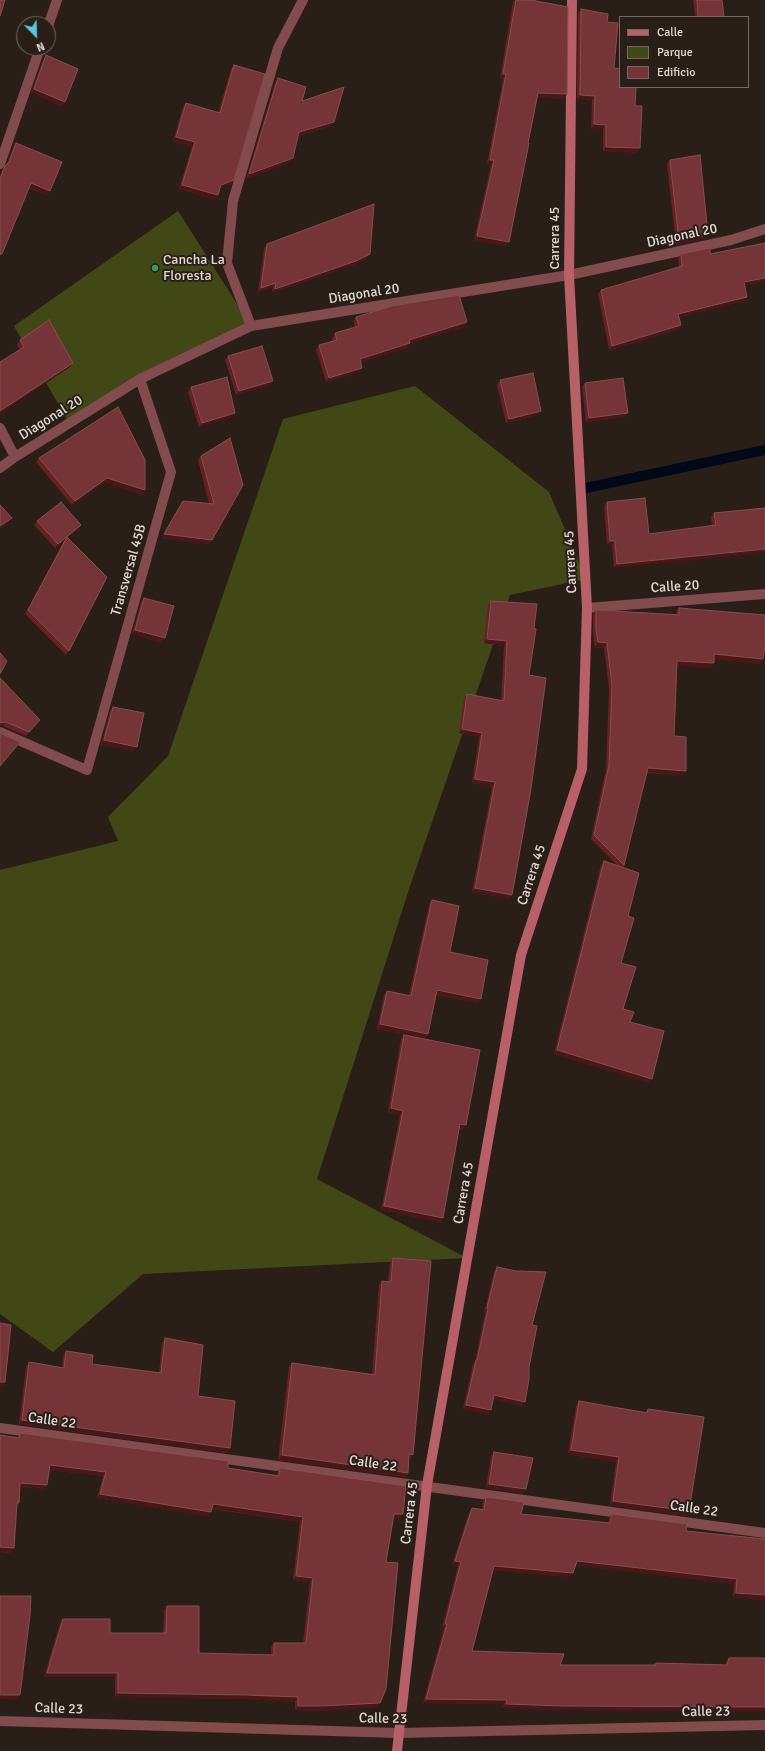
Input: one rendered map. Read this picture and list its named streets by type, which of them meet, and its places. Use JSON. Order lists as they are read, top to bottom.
{
  "streets": {
    "street": [
      "Diagonal 20",
      "Carrera 45",
      "Transversal 45B",
      "Calle 20",
      "Calle 22",
      "Calle 23"
    ]
  },
  "crossings": [
    ["Diagonal 20", "Carrera 45"],
    ["Diagonal 20", "Transversal 45B"],
    ["Carrera 45", "Calle 20"],
    ["Carrera 45", "Calle 22"],
    ["Carrera 45", "Calle 23"]
  ],
  "places": ["Cancha La Floresta"],
  "legend": ["Calle", "Parque", "Edificio"],
  "north": "bottom right"
}
